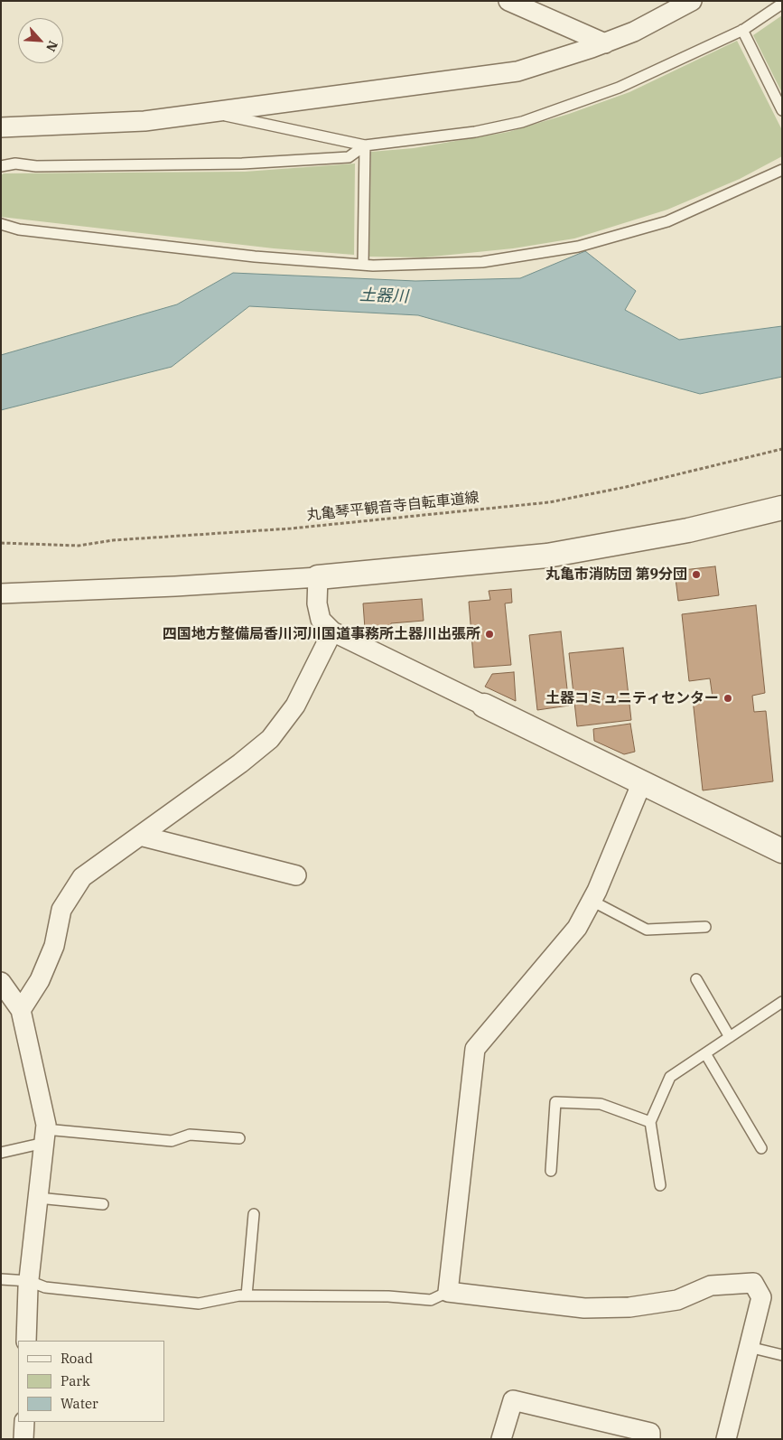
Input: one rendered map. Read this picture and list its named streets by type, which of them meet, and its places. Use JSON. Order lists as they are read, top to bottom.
{
  "streets": {
    "path": ["丸亀琴平観音寺自転車道線"]
  },
  "water": ["土器川"],
  "places": ["丸亀市消防団 第9分団", "四国地方整備局香川河川国道事務所土器川出張所", "土器コミュニティセンター"],
  "legend": ["Road", "Park", "Water"],
  "north": "bottom right"
}
